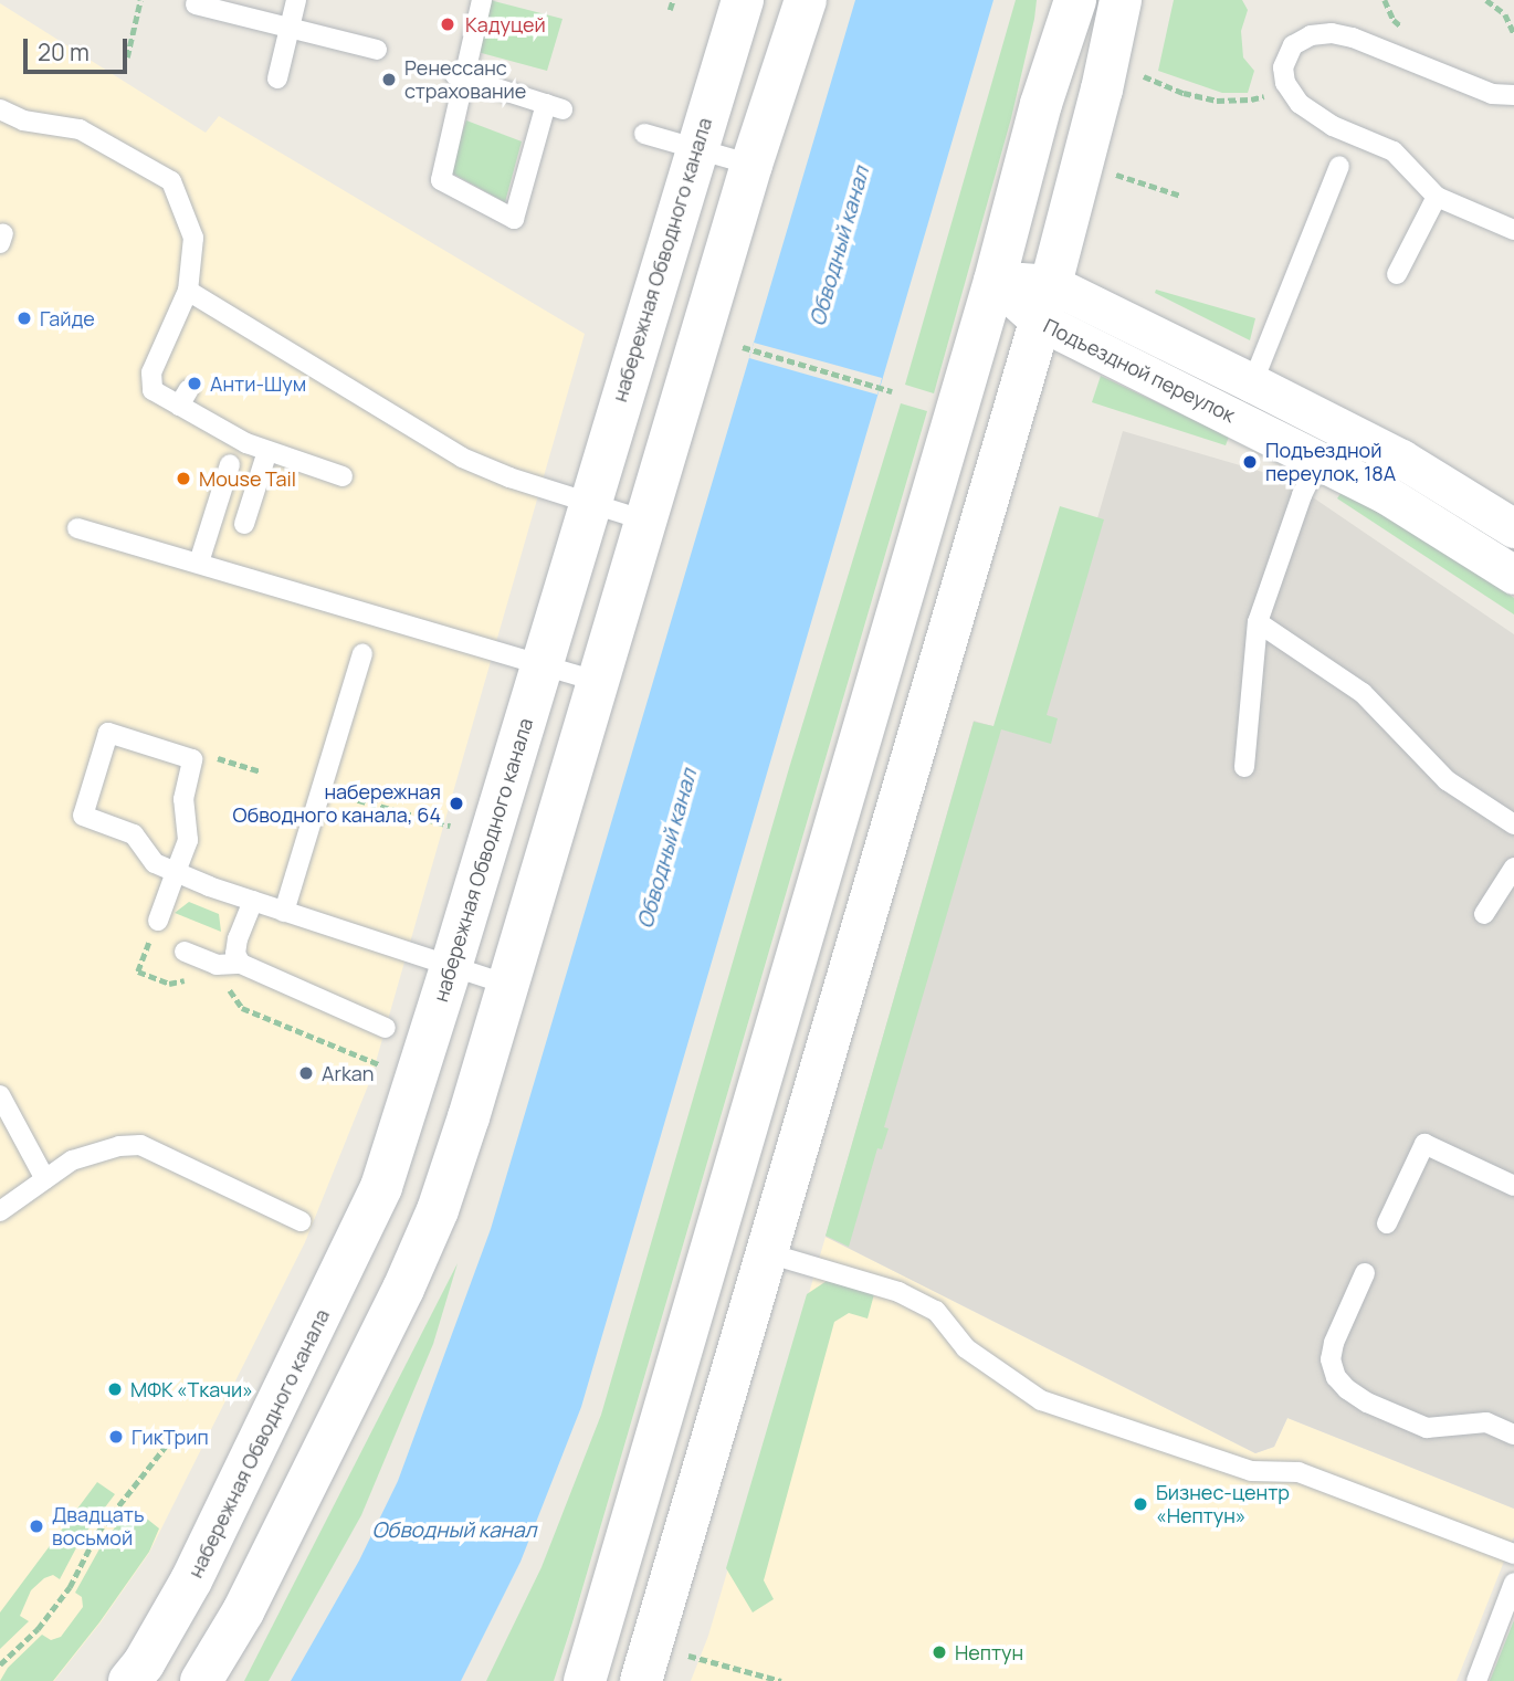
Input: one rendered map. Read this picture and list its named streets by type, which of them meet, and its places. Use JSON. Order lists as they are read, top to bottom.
{
  "streets": {
    "main road": ["набережная Обводного канала"],
    "street": ["Подъездной переулок"]
  },
  "water": ["Обводный канал"],
  "places": [
    "Кадуцей",
    "Ренессанс страхование",
    "Гайде",
    "Анти-Шум",
    "Подъездной переулок, 18А",
    "Mouse Tail",
    "набережная Обводного канала, 64",
    "Arkan",
    "МФК «Ткачи»",
    "ГикТрип",
    "Бизнес-центр «Нептун»",
    "Двадцать восьмой",
    "Нептун"
  ],
  "scale_bar": "20 m"
}
